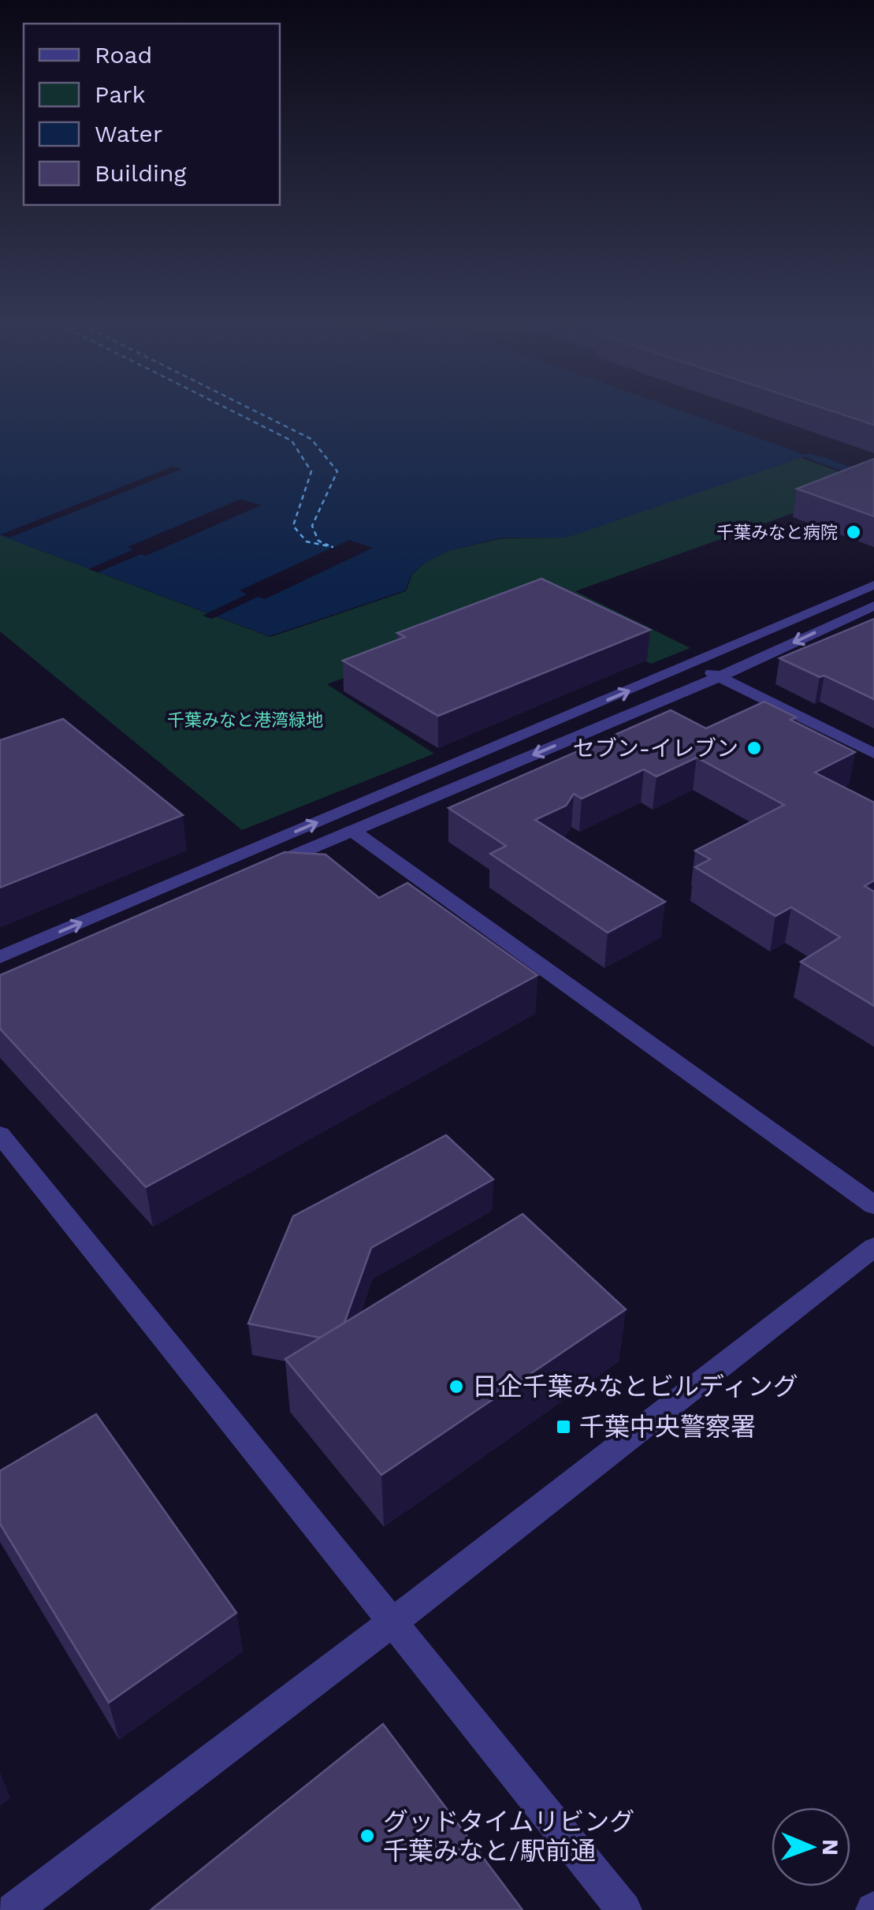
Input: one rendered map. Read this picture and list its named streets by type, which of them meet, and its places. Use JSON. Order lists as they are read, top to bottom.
{
  "parks": ["千葉みなと港湾緑地"],
  "places": {
    "other": [
      "千葉みなと病院",
      "セブン-イレブン",
      "日企千葉みなとビルディング",
      "グッドタイムリビング 千葉みなと/駅前通"
    ],
    "transit": ["千葉中央警察署"]
  },
  "legend": [
    "Road",
    "Park",
    "Water",
    "Building"
  ],
  "north": "right"
}
